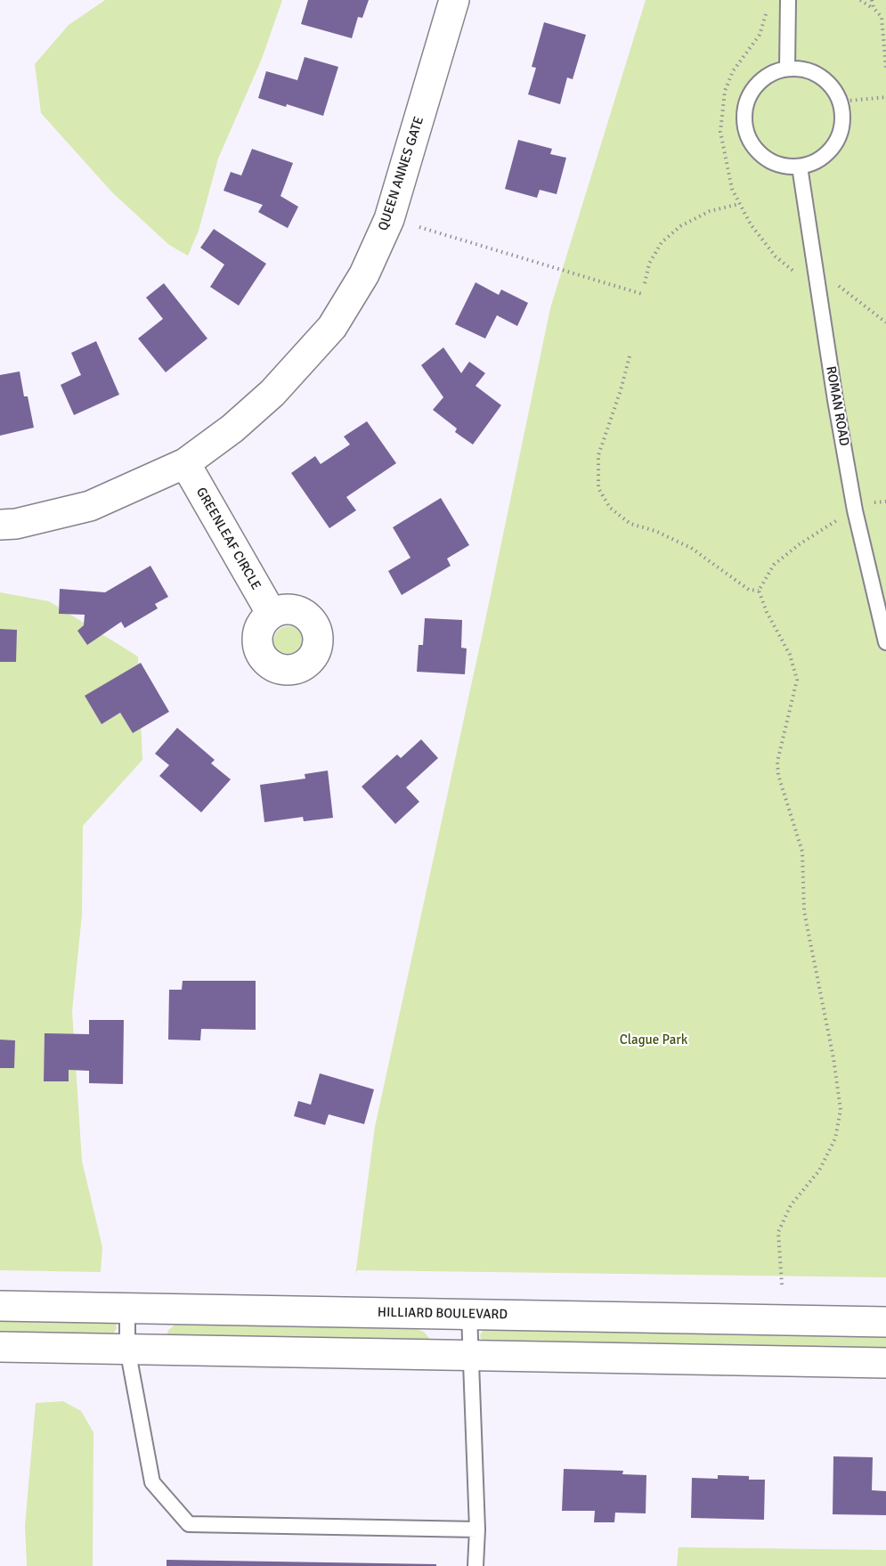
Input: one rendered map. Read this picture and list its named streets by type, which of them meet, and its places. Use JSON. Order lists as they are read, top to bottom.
{
  "streets": {
    "main road": ["QUEEN ANNES GATE", "GREENLEAF CIRCLE", "HILLIARD BOULEVARD"],
    "lane": ["ROMAN ROAD"]
  },
  "crossings": [
    ["QUEEN ANNES GATE", "GREENLEAF CIRCLE"]
  ],
  "parks": ["Clague Park"]
}
